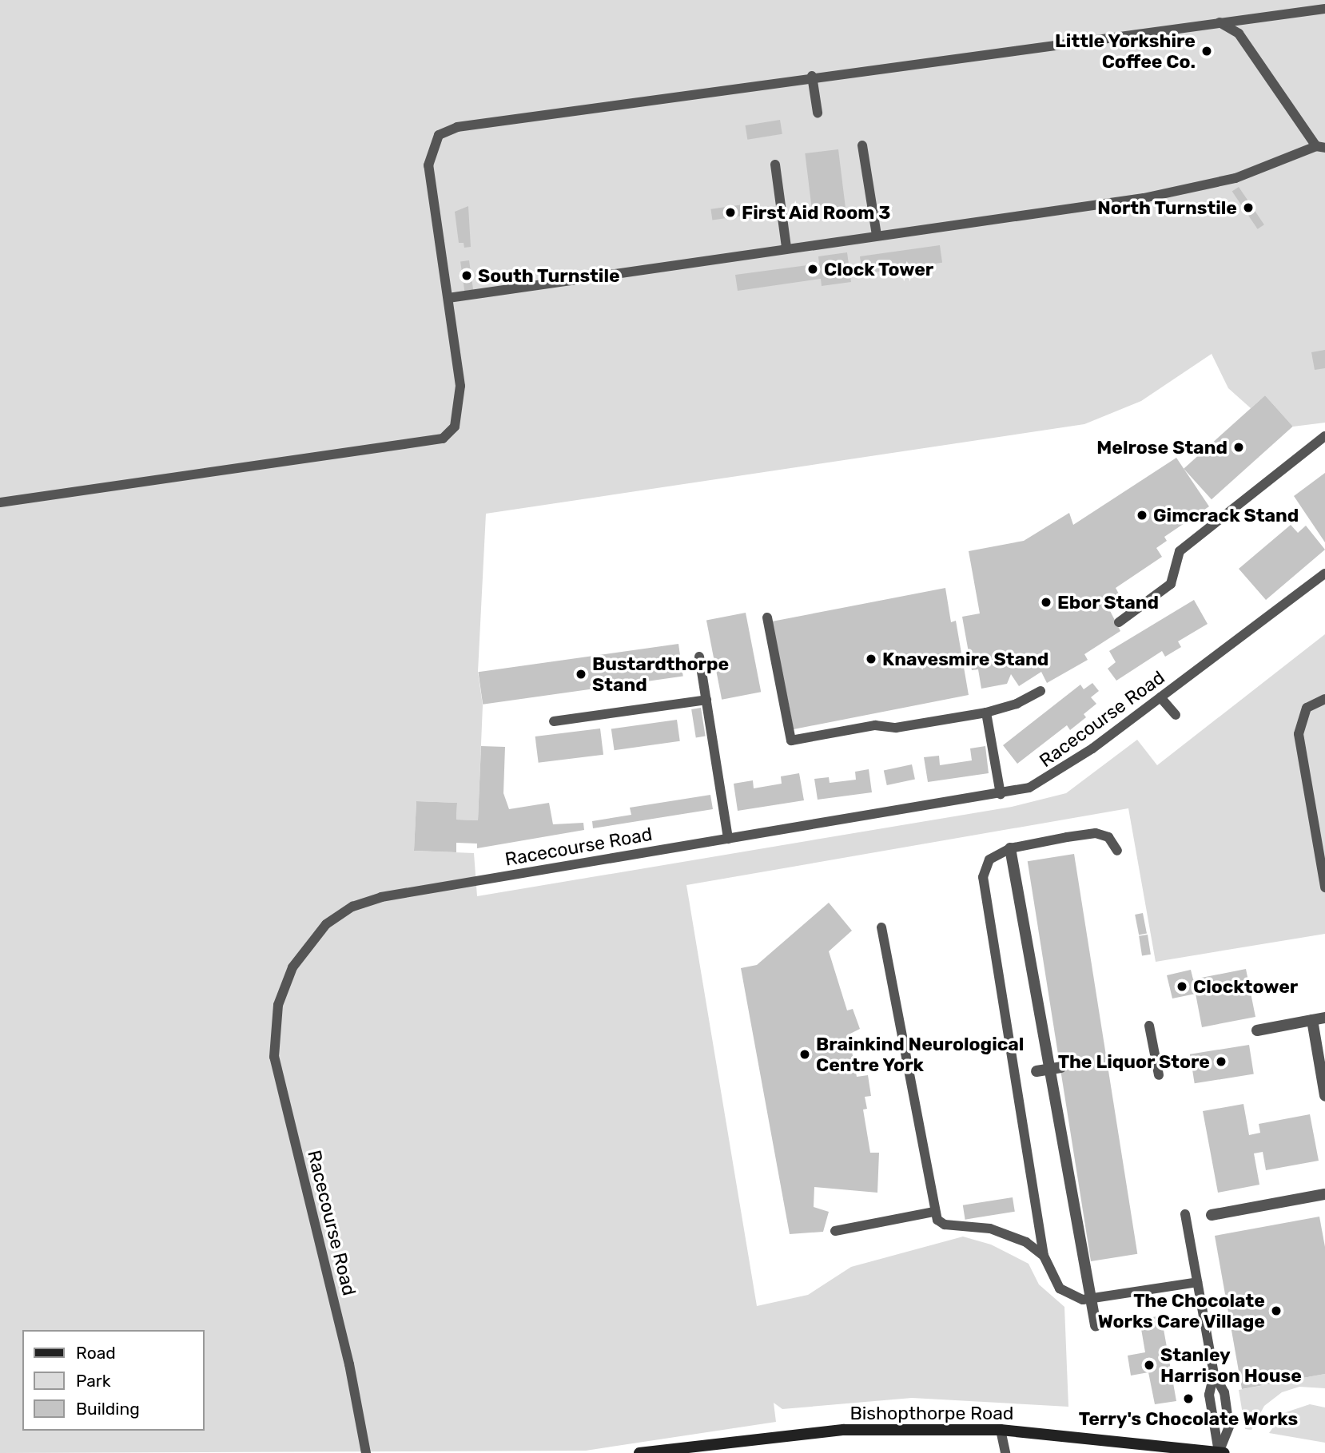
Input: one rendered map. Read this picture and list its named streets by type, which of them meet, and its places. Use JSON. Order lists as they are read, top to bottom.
{
  "streets": {
    "street": ["Bishopthorpe Road"],
    "lane": ["Racecourse Road"]
  },
  "places": [
    "Little Yorkshire Coffee Co.",
    "North Turnstile",
    "First Aid Room 3",
    "Clock Tower",
    "South Turnstile",
    "Melrose Stand",
    "Gimcrack Stand",
    "Ebor Stand",
    "Knavesmire Stand",
    "Bustardthorpe Stand",
    "Clocktower",
    "Brainkind Neurological Centre York",
    "The Liquor Store",
    "The Chocolate Works Care Village",
    "Stanley Harrison House",
    "Terry's Chocolate Works"
  ],
  "legend": ["Road", "Park", "Building"]
}
